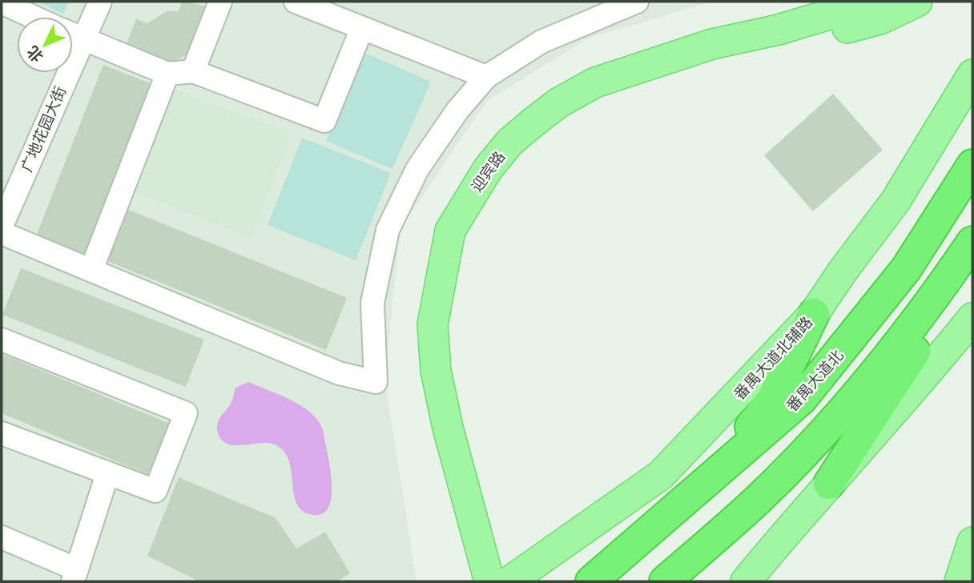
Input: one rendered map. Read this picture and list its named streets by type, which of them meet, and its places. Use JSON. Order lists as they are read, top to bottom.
{
  "streets": {
    "highway": ["番禺大道北"],
    "main road": ["迎宾路", "番禺大道北辅路"],
    "street": ["广地花园大街"]
  },
  "north": "bottom left"
}
